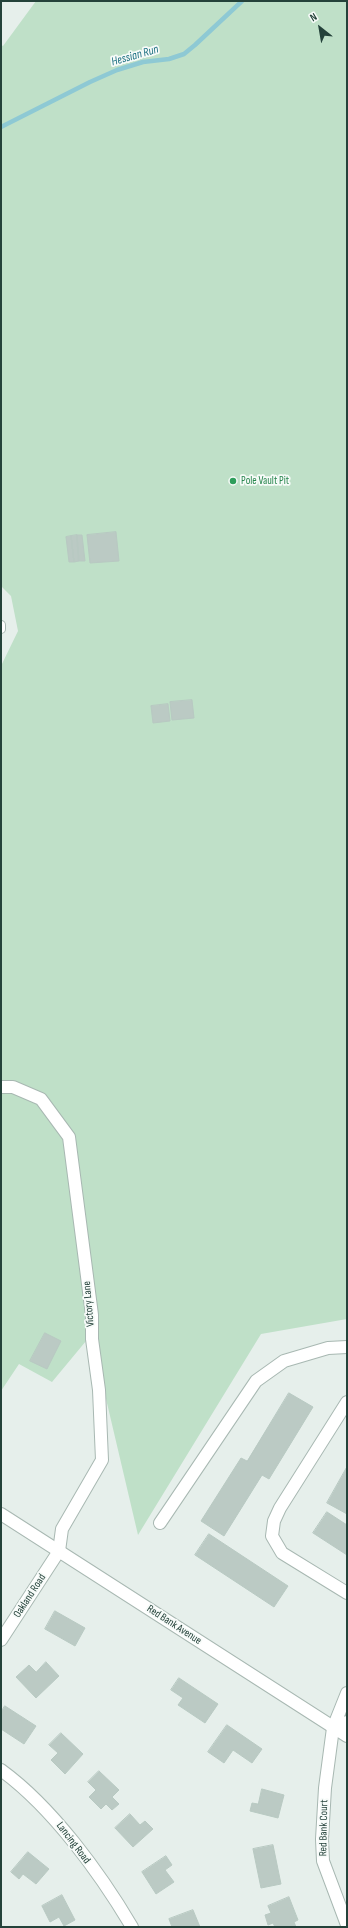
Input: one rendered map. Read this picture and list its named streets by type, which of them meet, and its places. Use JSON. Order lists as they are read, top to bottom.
{
  "streets": {
    "street": [
      "Victory Lane",
      "Oakland Road",
      "Red Bank Avenue",
      "Red Bank Court",
      "Lancing Road"
    ]
  },
  "crossings": [
    ["Victory Lane", "Oakland Road"],
    ["Victory Lane", "Red Bank Avenue"],
    ["Oakland Road", "Red Bank Avenue"],
    ["Red Bank Avenue", "Red Bank Court"]
  ],
  "water": ["Hessian Run"],
  "places": ["Pole Vault Pit"],
  "north": "top left"
}
